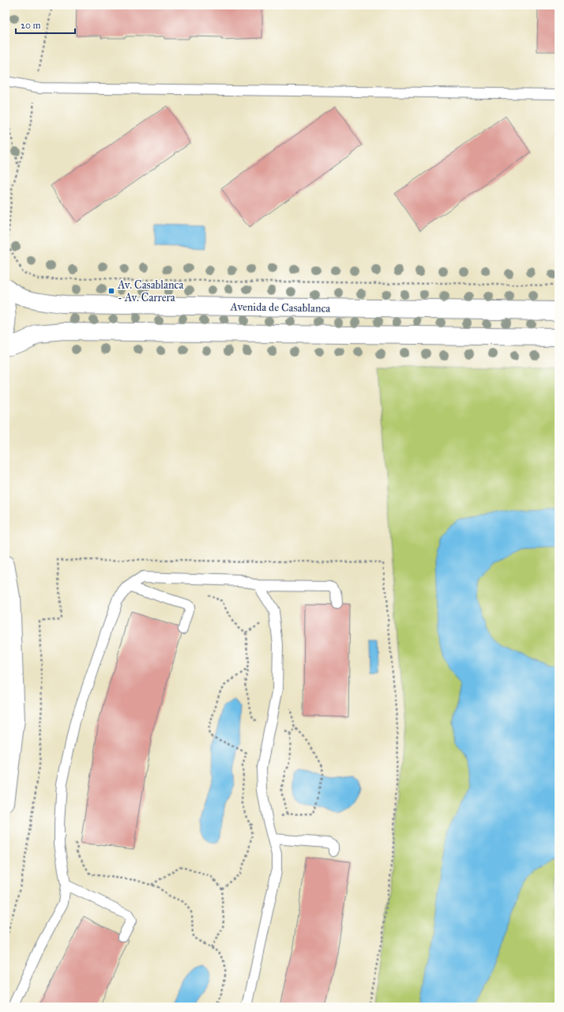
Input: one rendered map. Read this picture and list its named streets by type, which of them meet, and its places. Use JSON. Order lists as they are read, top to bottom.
{
  "streets": {
    "street": ["Avenida de Casablanca"]
  },
  "places": {
    "transit": ["Av. Casablanca - Av. Carrera"]
  },
  "scale_bar": "20 m"
}
